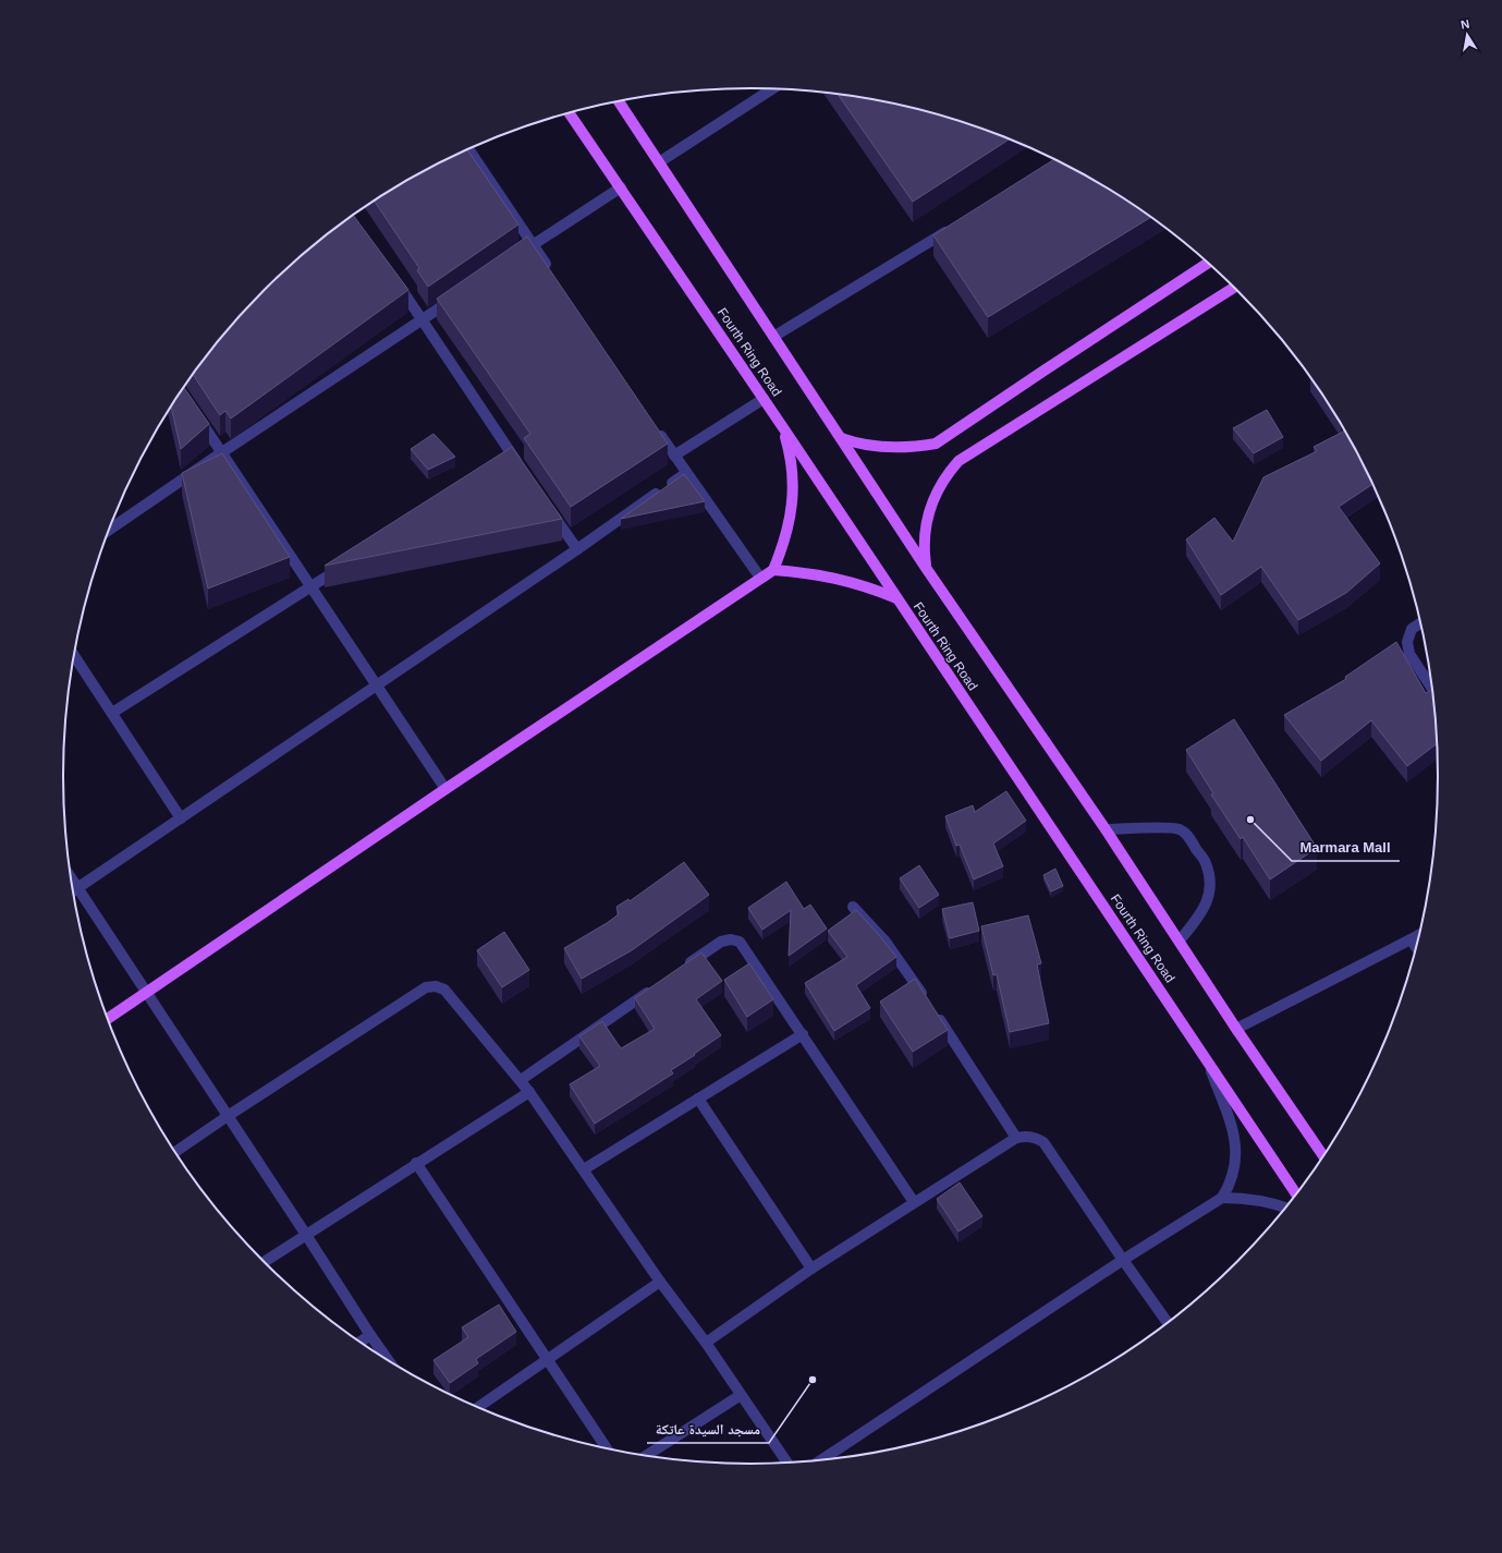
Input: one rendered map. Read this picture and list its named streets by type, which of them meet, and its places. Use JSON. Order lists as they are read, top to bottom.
{
  "streets": {
    "main road": ["Fourth Ring Road"]
  },
  "places": ["Marmara Mall", "مسجد السيدة عاتكة"],
  "north": "top"
}
